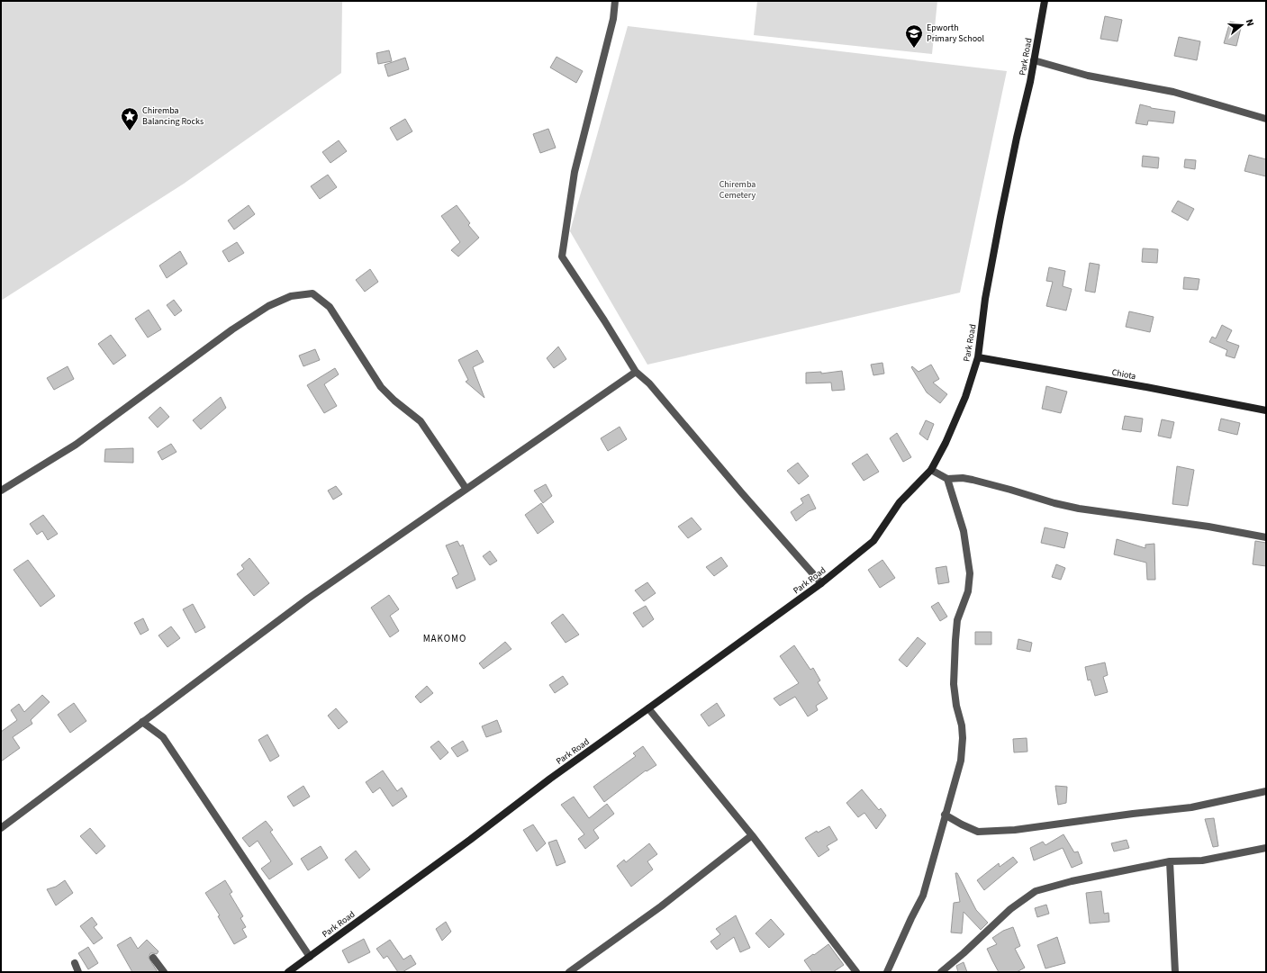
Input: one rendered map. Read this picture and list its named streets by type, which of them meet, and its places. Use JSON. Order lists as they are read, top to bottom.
{
  "streets": {
    "street": ["Park Road", "Chiota"]
  },
  "crossings": [
    ["Park Road", "Chiota"]
  ],
  "districts": ["MAKOMO"],
  "parks": ["Chiremba Cemetery"],
  "places": {
    "school or university": ["Epworth Primary School"],
    "place": ["Chiremba Balancing Rocks"]
  },
  "north": "right"
}
